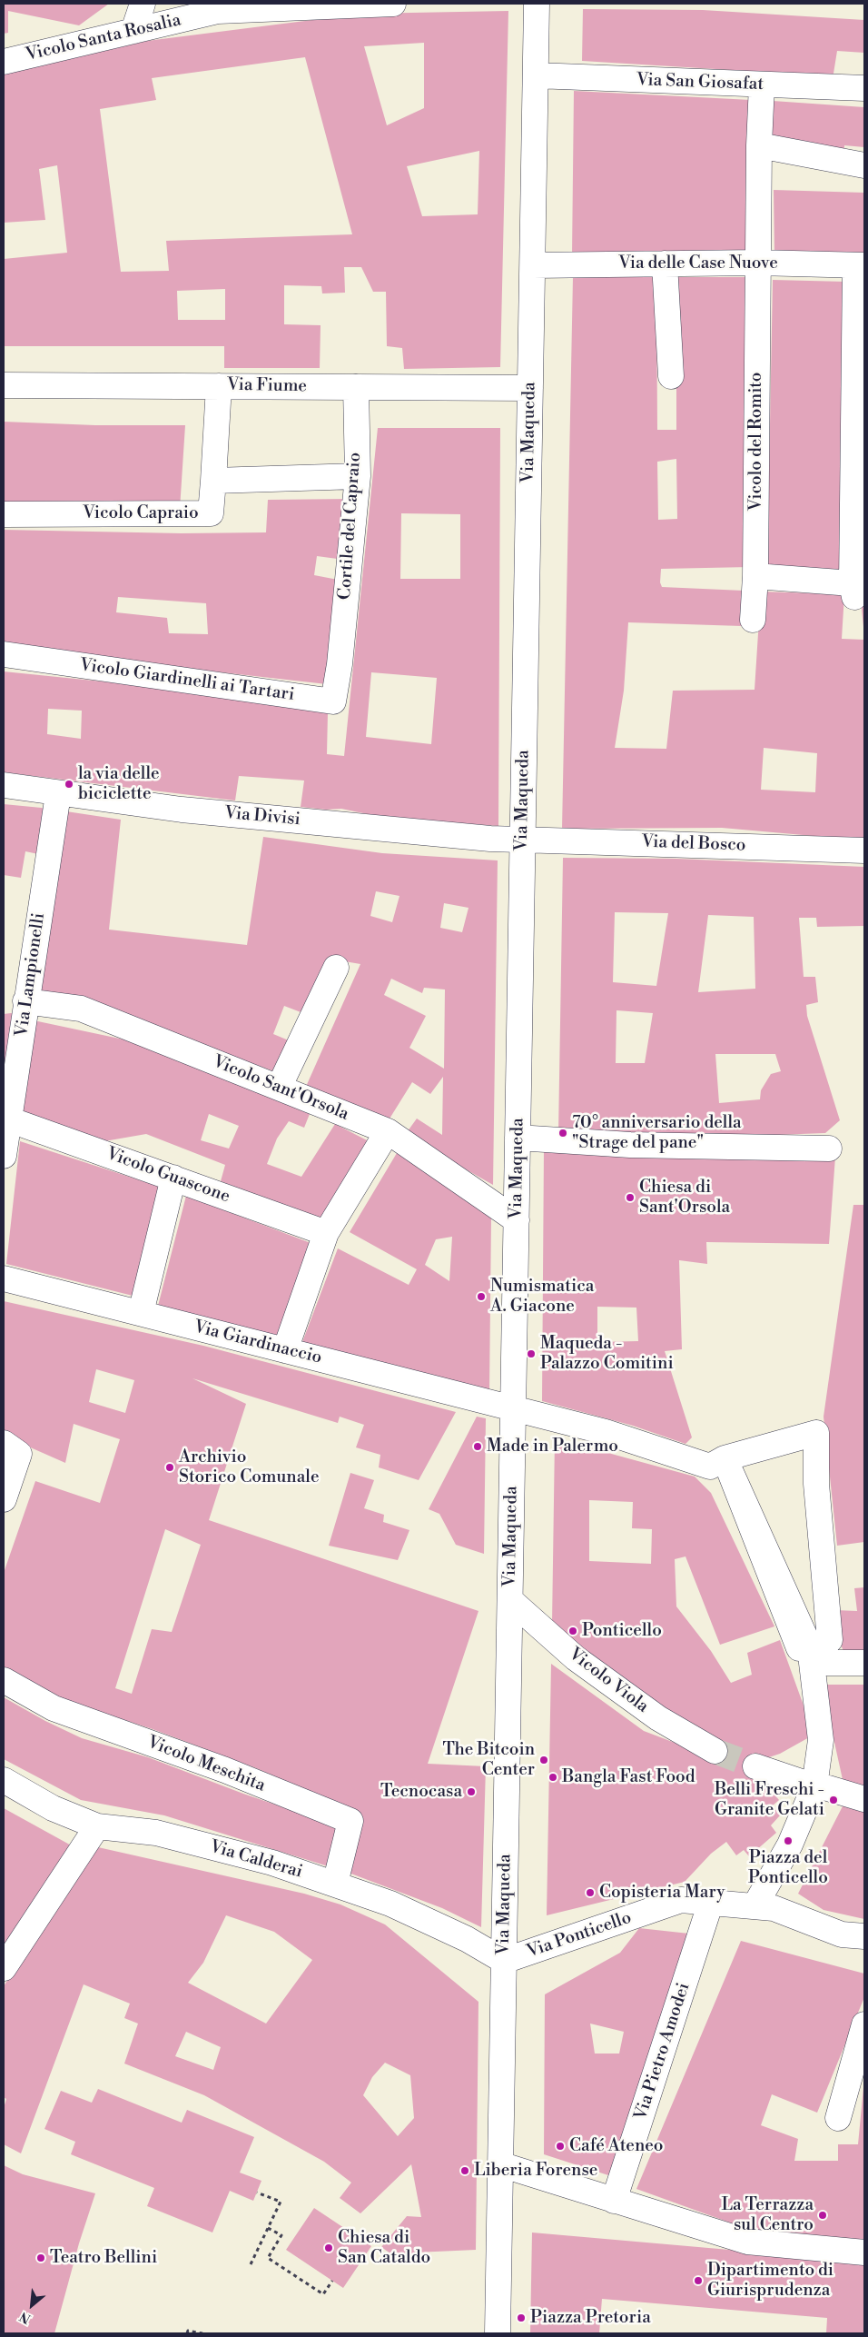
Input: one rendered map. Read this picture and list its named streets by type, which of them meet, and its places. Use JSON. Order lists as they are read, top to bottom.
{
  "streets": {
    "street": [
      "Vicolo Santa Rosalia",
      "Via San Giosafat",
      "Via delle Case Nuove",
      "Via Fiume",
      "Via Maqueda",
      "Vicolo del Romito",
      "Vicolo Capraio",
      "Cortile del Capraio",
      "Vicolo Giardinelli ai Tartari",
      "Via Divisi",
      "Via del Bosco",
      "Via Lampionelli",
      "Vicolo Sant'Orsola",
      "Vicolo Guascone",
      "Via Giardinaccio",
      "Vicolo Viola",
      "Vicolo Meschita",
      "Via Calderai",
      "Via Ponticello",
      "Via Pietro Amodei"
    ]
  },
  "crossings": [
    ["Via San Giosafat", "Via Maqueda"],
    ["Via San Giosafat", "Vicolo del Romito"],
    ["Via delle Case Nuove", "Via Maqueda"],
    ["Via delle Case Nuove", "Vicolo del Romito"],
    ["Via Fiume", "Via Maqueda"],
    ["Via Fiume", "Cortile del Capraio"],
    ["Via Maqueda", "Via Divisi"],
    ["Via Maqueda", "Via del Bosco"],
    ["Via Maqueda", "Vicolo Sant'Orsola"],
    ["Via Maqueda", "Via Giardinaccio"],
    ["Via Maqueda", "Vicolo Viola"],
    ["Via Maqueda", "Via Calderai"],
    ["Via Maqueda", "Via Ponticello"],
    ["Cortile del Capraio", "Vicolo Giardinelli ai Tartari"],
    ["Via Divisi", "Via del Bosco"],
    ["Via Divisi", "Via Lampionelli"],
    ["Via Lampionelli", "Vicolo Sant'Orsola"],
    ["Via Lampionelli", "Vicolo Guascone"],
    ["Vicolo Meschita", "Via Calderai"],
    ["Via Calderai", "Via Ponticello"],
    ["Via Ponticello", "Via Pietro Amodei"]
  ],
  "places": [
    "la via delle biciclette",
    "70° anniversario della \"Strage del pane\"",
    "Chiesa di Sant'Orsola",
    "Numismatica A. Giacone",
    "Maqueda - Palazzo Comitini",
    "Made in Palermo",
    "Archivio Storico Comunale",
    "Ponticello",
    "The Bitcoin Center",
    "Bangla Fast Food",
    "Tecnocasa",
    "Belli Freschi - Granite Gelati",
    "Piazza del Ponticello",
    "Copisteria Mary",
    "Café Ateneo",
    "Liberia Forense",
    "La Terrazza sul Centro",
    "Chiesa di San Cataldo",
    "Teatro Bellini",
    "Dipartimento di Giurisprudenza",
    "Piazza Pretoria"
  ],
  "north": "bottom left"
}
